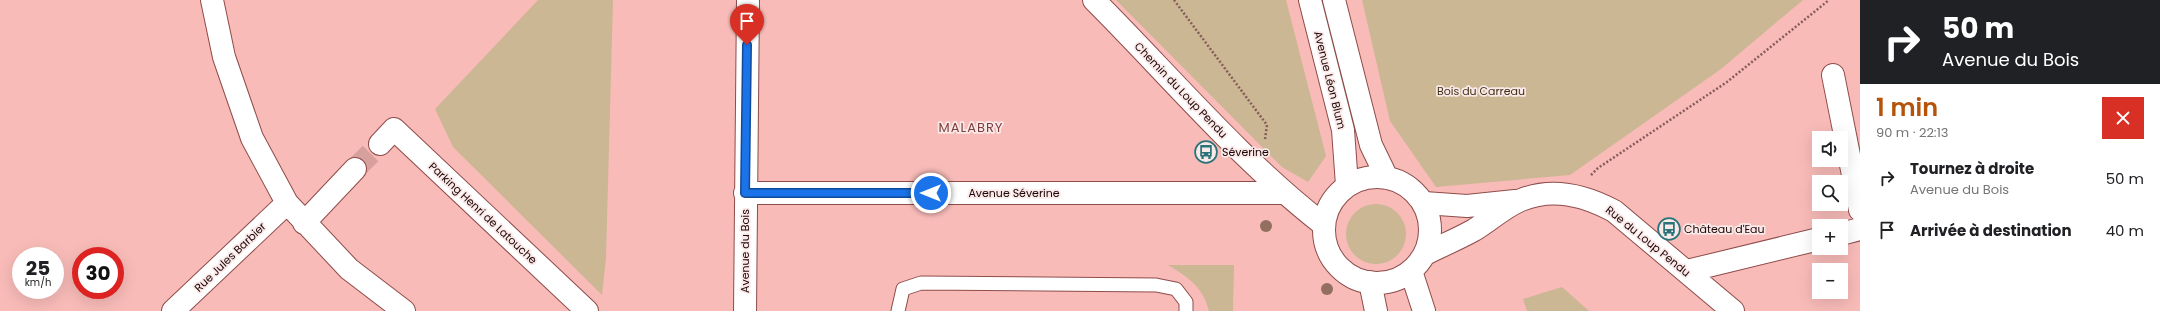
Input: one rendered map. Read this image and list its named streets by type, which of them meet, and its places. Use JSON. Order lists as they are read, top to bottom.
{
  "streets": {
    "street": [
      "Avenue Léon Blum",
      "Chemin du Loup Pendu",
      "Avenue Séverine",
      "Parking Henri de Latouche",
      "Rue du Loup Pendu",
      "Avenue du Bois",
      "Rue Jules Barbier"
    ]
  },
  "crossings": [
    ["Avenue Léon Blum", "Chemin du Loup Pendu"],
    ["Avenue Léon Blum", "Rue du Loup Pendu"],
    ["Chemin du Loup Pendu", "Avenue Séverine"],
    ["Chemin du Loup Pendu", "Rue du Loup Pendu"],
    ["Avenue Séverine", "Avenue du Bois"]
  ],
  "districts": ["MALABRY"],
  "parks": ["Bois du Carreau"],
  "places": {
    "bus stop": ["Séverine", "Château d'Eau"]
  },
  "page": {
    "turn": ["50 m", "Avenue du Bois"],
    "heading": ["1 min", "90 m · 22:13"],
    "map_buttons": ["+", "−"],
    "list": [
      {
        "name": "Tournez à droite",
        "note": "Avenue du Bois",
        "value": "50 m"
      },
      {
        "name": "Arrivée à destination",
        "value": "40 m"
      }
    ],
    "speed": "25 km/h",
    "limit": "30"
  }
}
